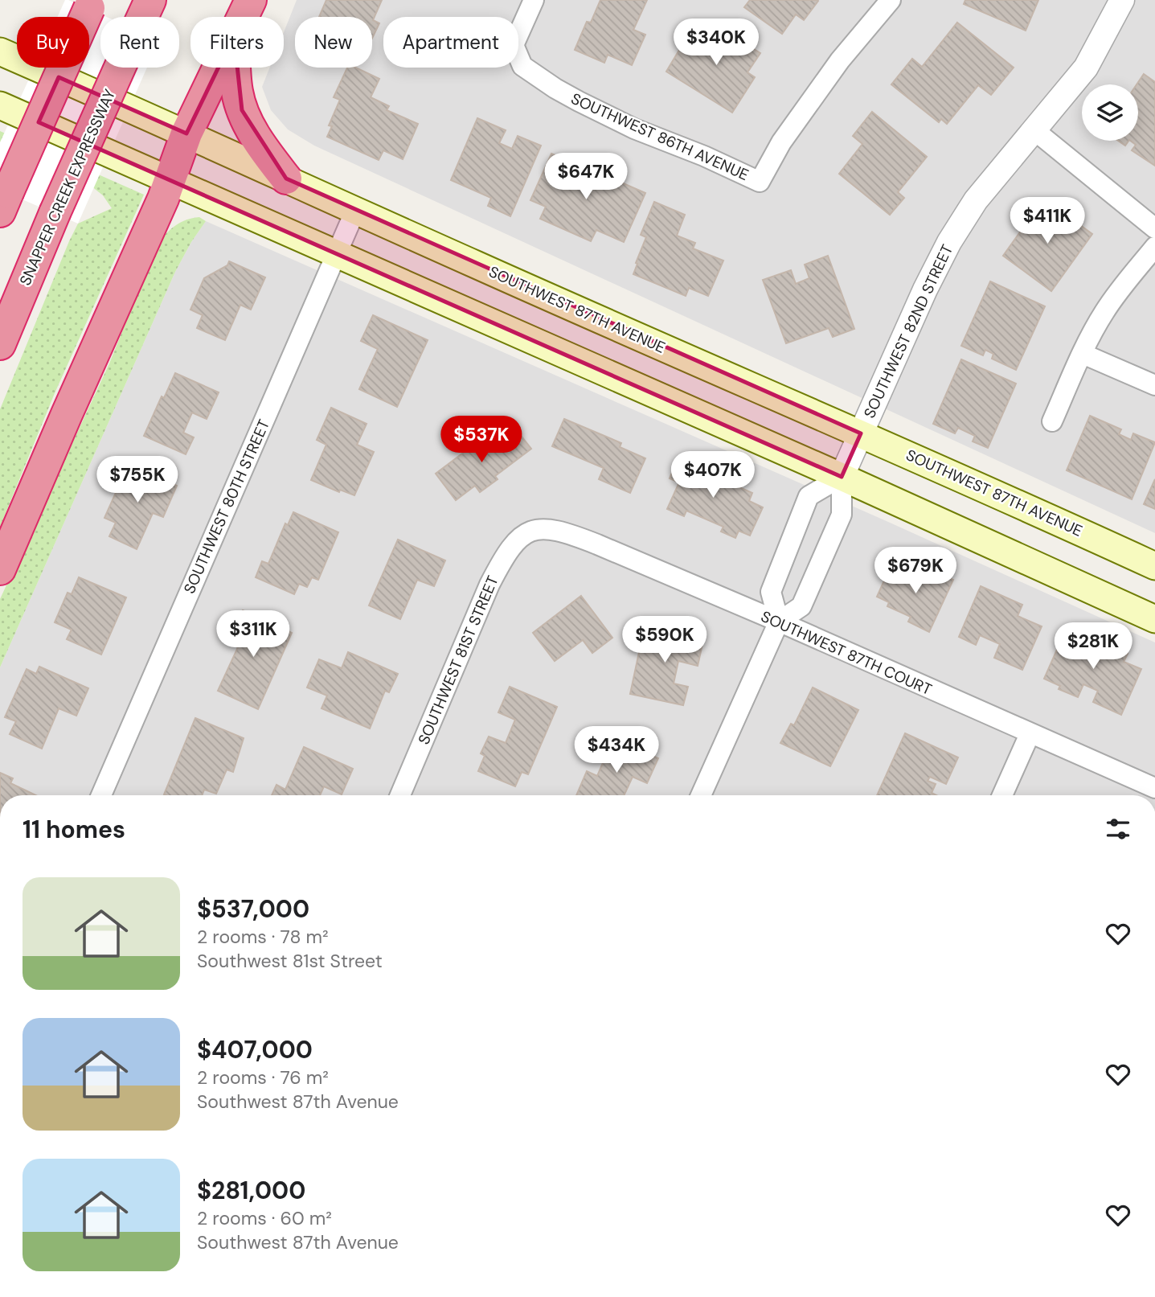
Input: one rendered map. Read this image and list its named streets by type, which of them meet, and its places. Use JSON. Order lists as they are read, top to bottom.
{
  "streets": {
    "highway": ["SNAPPER CREEK EXPRESSWAY"],
    "main road": ["SOUTHWEST 87TH AVENUE"],
    "street": [
      "SOUTHWEST 86TH AVENUE",
      "SOUTHWEST 82ND STREET",
      "SOUTHWEST 80TH STREET",
      "SOUTHWEST 87TH COURT",
      "SOUTHWEST 81ST STREET"
    ]
  },
  "crossings": [
    ["SOUTHWEST 87TH AVENUE", "SOUTHWEST 82ND STREET"],
    ["SOUTHWEST 87TH AVENUE", "SOUTHWEST 80TH STREET"],
    ["SOUTHWEST 82ND STREET", "SOUTHWEST 87TH COURT"],
    ["SOUTHWEST 87TH COURT", "SOUTHWEST 81ST STREET"]
  ],
  "page": {
    "chip": [
      "Buy",
      "Rent",
      "Filters",
      "New",
      "Apartment"
    ],
    "price": [
      "$340K",
      "$647K",
      "$411K",
      "$537K",
      "$407K",
      "$755K",
      "$679K",
      "$311K",
      "$590K",
      "$281K",
      "$434K"
    ],
    "heading": "11 homes",
    "list": [
      {
        "name": "$537,000",
        "note": "2 rooms · 78 m² · Southwest 81st Street"
      },
      {
        "name": "$407,000",
        "note": "2 rooms · 76 m² · Southwest 87th Avenue"
      },
      {
        "name": "$281,000",
        "note": "2 rooms · 60 m² · Southwest 87th Avenue"
      }
    ]
  }
}
